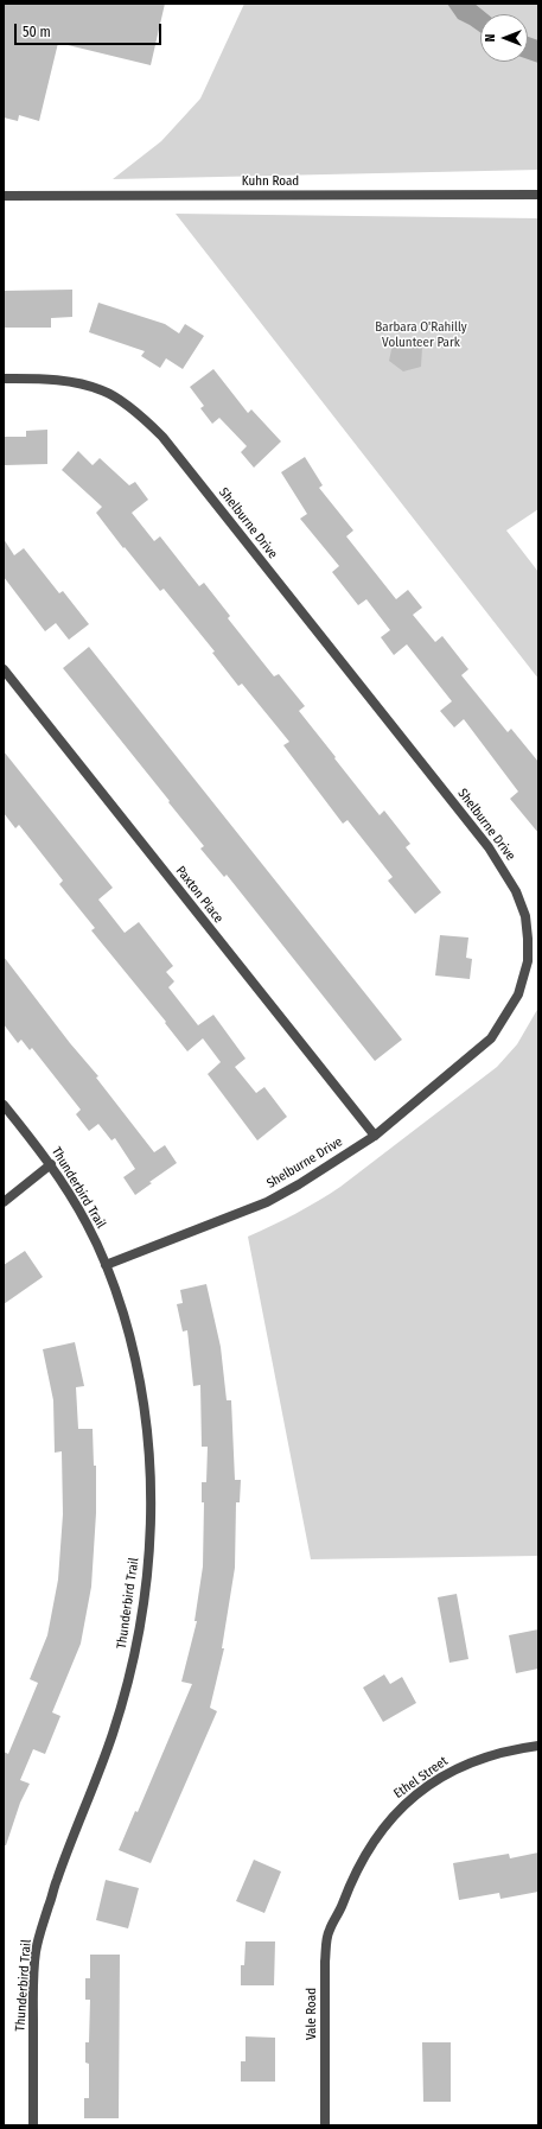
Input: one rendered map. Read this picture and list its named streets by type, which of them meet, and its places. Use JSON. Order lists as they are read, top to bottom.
{
  "streets": {
    "street": [
      "Kuhn Road",
      "Shelburne Drive",
      "Paxton Place",
      "Thunderbird Trail",
      "Ethel Street",
      "Vale Road"
    ]
  },
  "crossings": [
    ["Shelburne Drive", "Paxton Place"],
    ["Shelburne Drive", "Thunderbird Trail"],
    ["Ethel Street", "Vale Road"]
  ],
  "parks": ["Barbara O'Rahilly Volunteer Park"],
  "scale_bar": "50 m",
  "north": "left"
}
